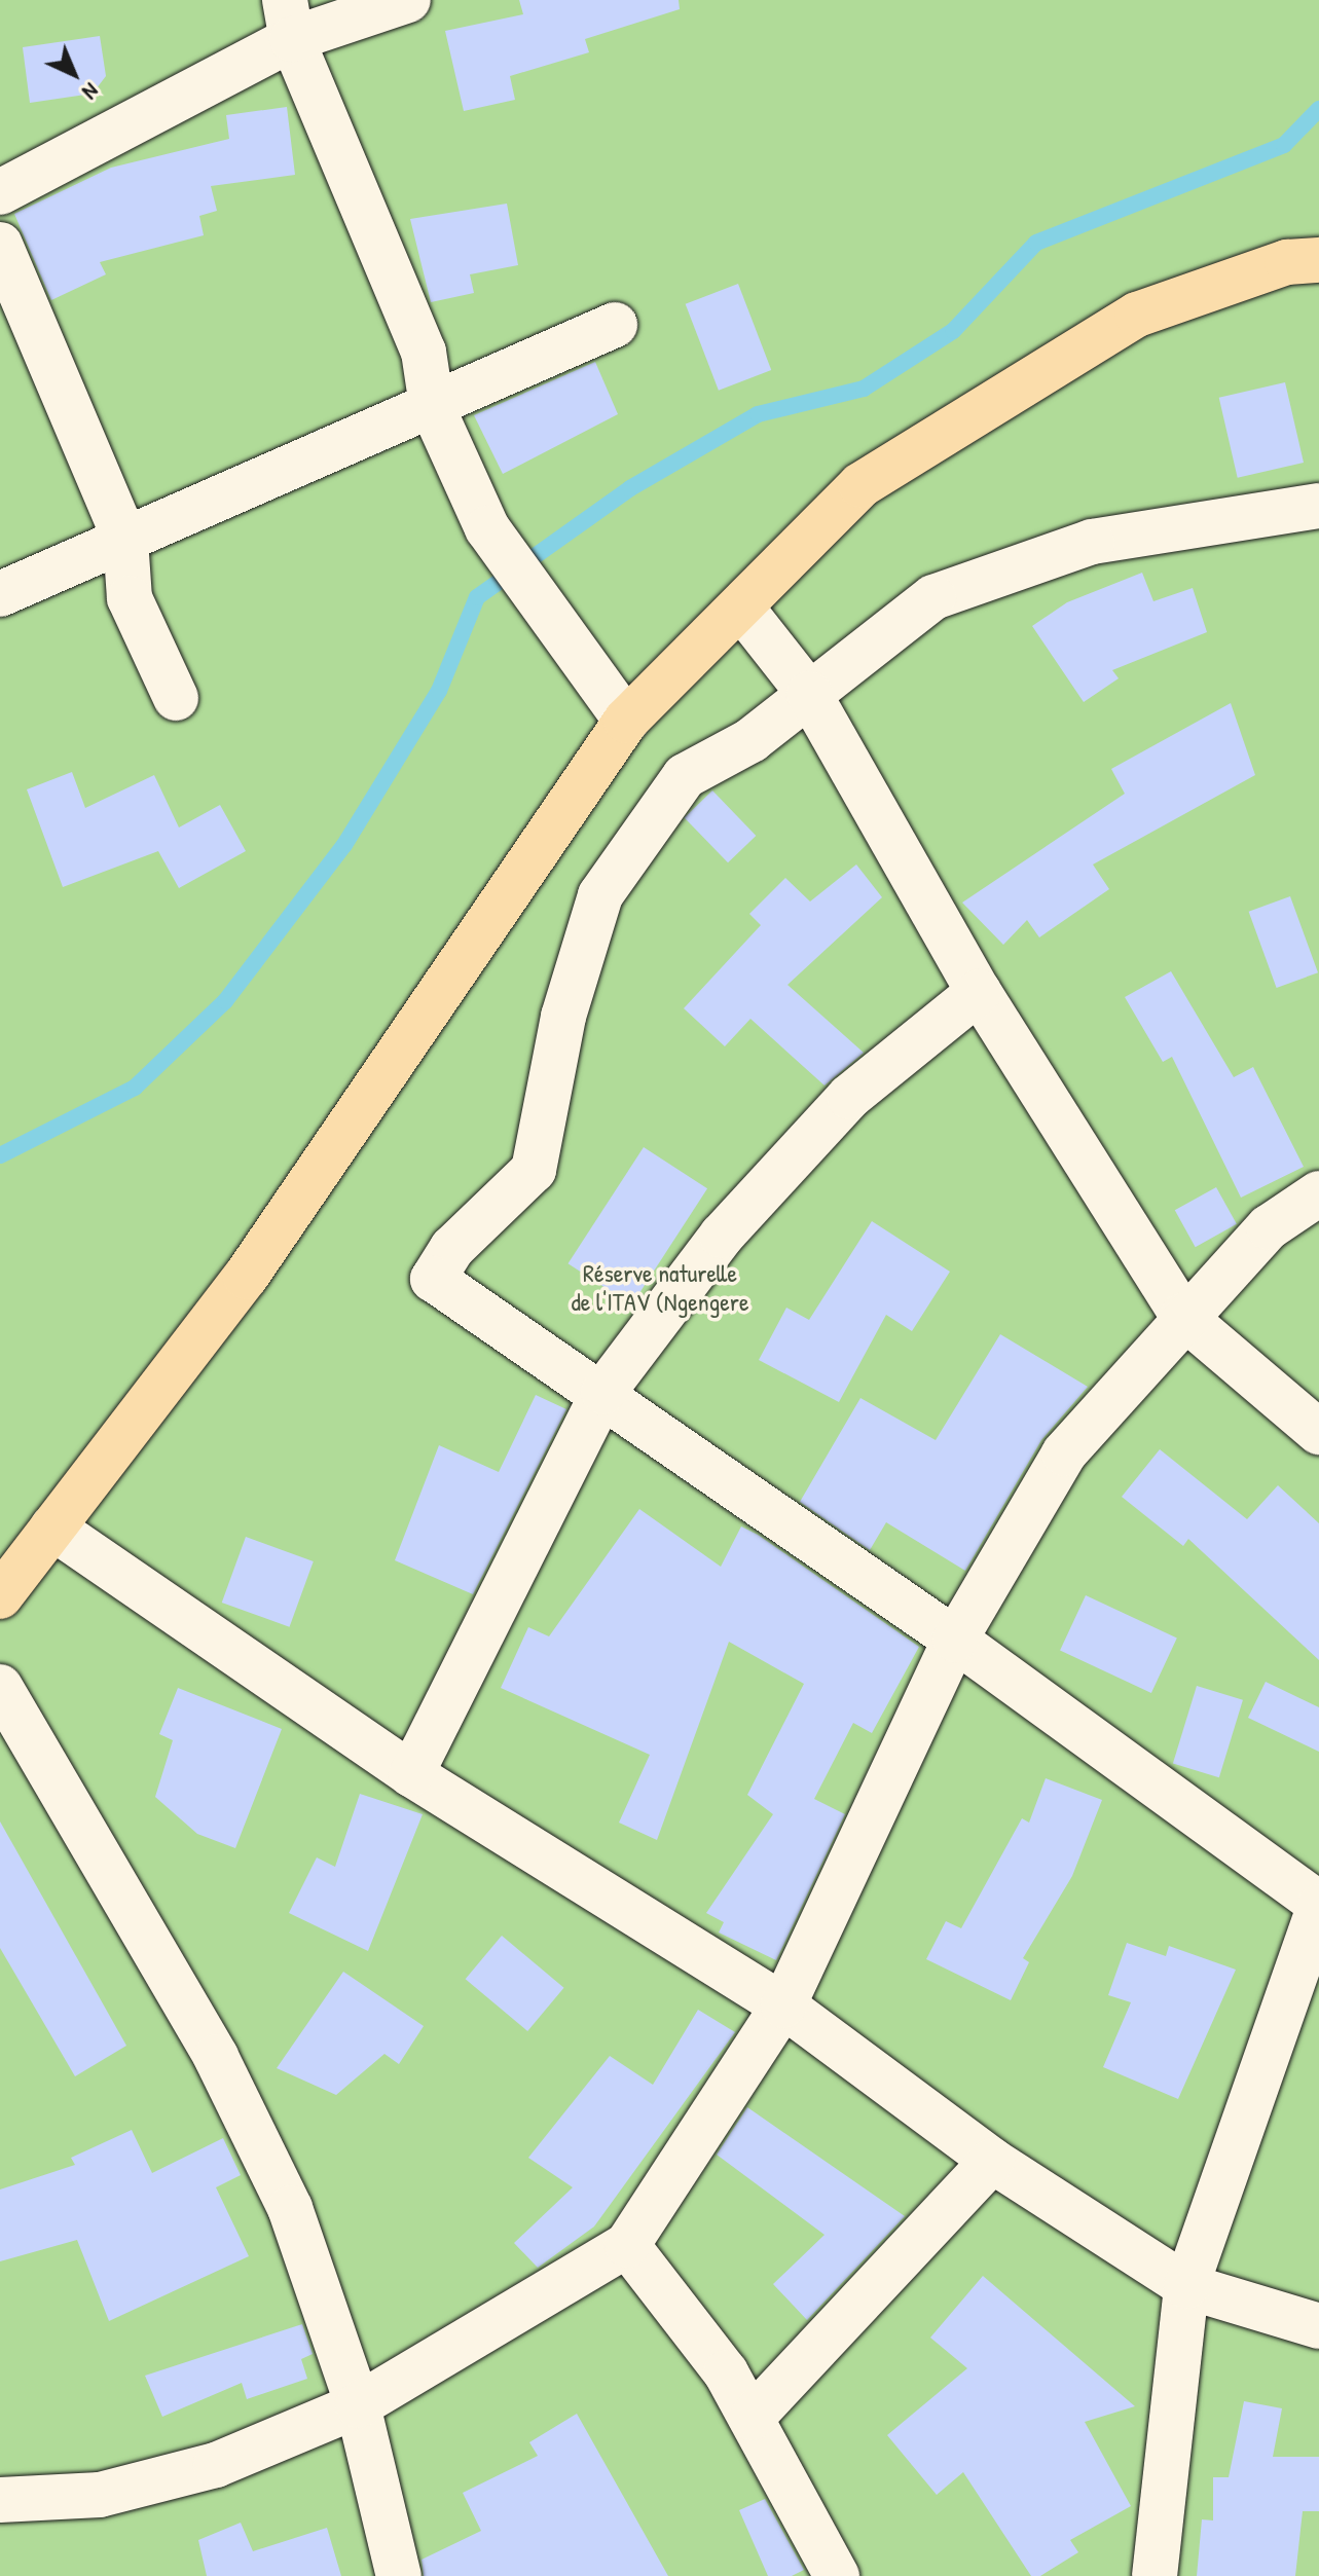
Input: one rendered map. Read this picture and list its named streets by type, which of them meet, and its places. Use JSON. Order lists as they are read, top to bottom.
{
  "parks": ["Réserve naturelle de l'ITAV (Ngengere"],
  "north": "bottom right"
}
